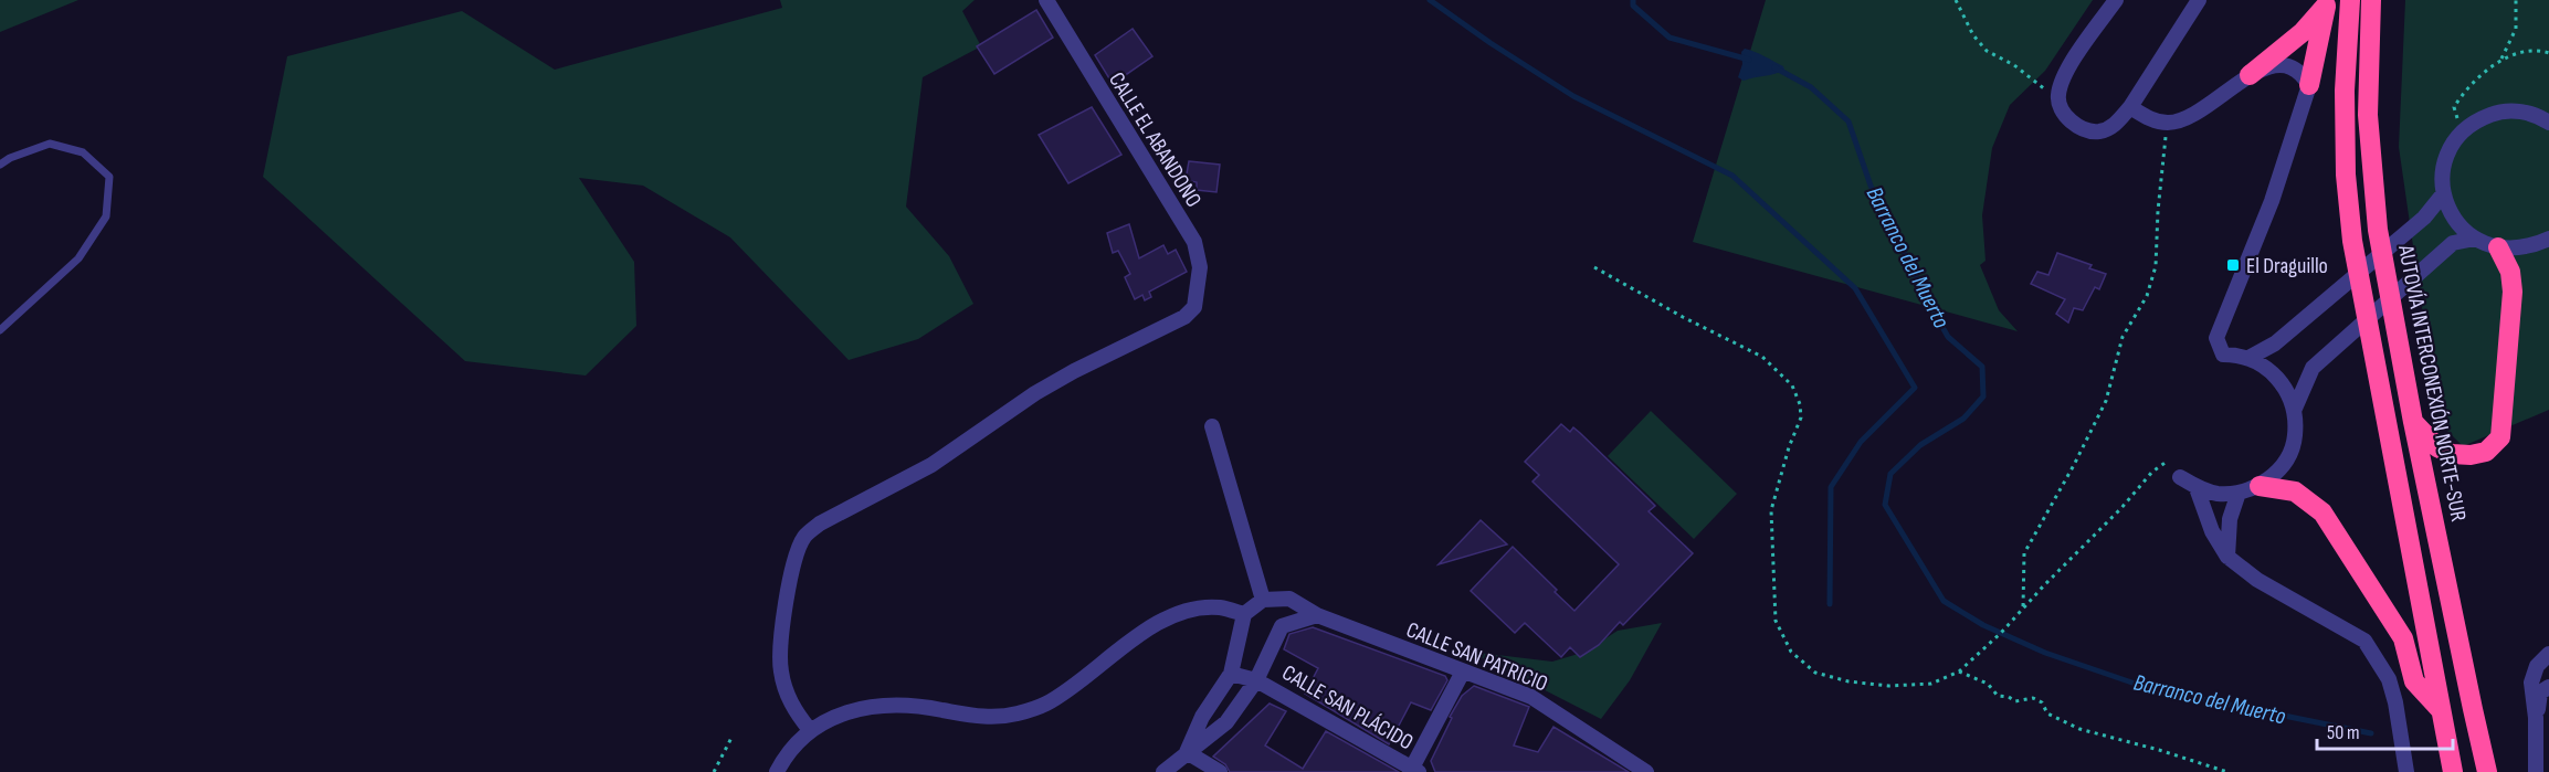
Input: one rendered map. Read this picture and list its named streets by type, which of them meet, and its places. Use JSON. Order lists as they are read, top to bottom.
{
  "streets": {
    "highway": ["AUTOVÍA INTERCONEXIÓN NORTE-SUR"],
    "street": ["CALLE EL ABANDONO", "CALLE SAN PATRICIO", "CALLE SAN PLÁCIDO"]
  },
  "water": ["Barranco del Muerto"],
  "places": {
    "transit": ["El Draguillo"]
  },
  "scale_bar": "50 m"
}
